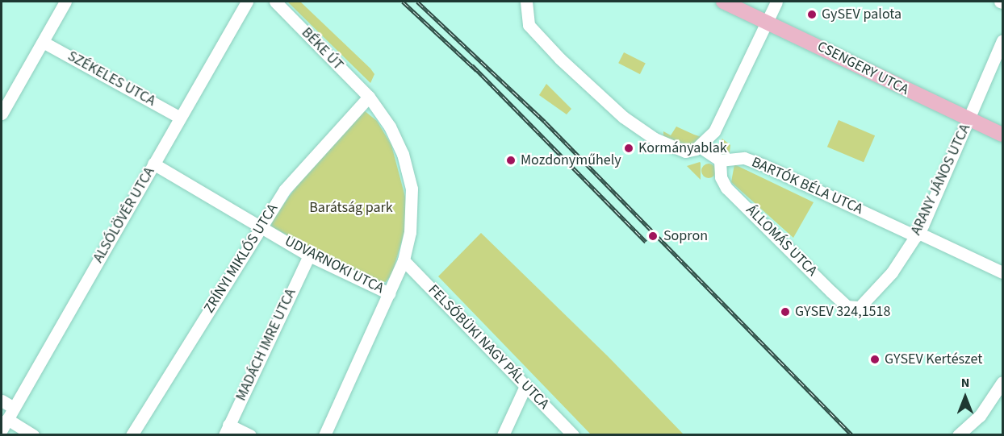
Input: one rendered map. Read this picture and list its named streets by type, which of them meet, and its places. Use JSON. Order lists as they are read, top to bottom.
{
  "streets": {
    "main road": ["CSENGERY UTCA"],
    "street": [
      "BÉKE ÚT",
      "SZÉKELES UTCA",
      "ARANY JÁNOS UTCA",
      "BARTÓK BÉLA UTCA",
      "ALSÓLÖVÉR UTCA",
      "ÁLLOMÁS UTCA",
      "ZRÍNYI MIKLÓS UTCA",
      "UDVARNOKI UTCA",
      "MADÁCH IMRE UTCA",
      "FELSŐBÜKI NAGY PÁL UTCA"
    ]
  },
  "crossings": [
    ["BÉKE ÚT", "ZRÍNYI MIKLÓS UTCA"],
    ["CSENGERY UTCA", "ARANY JÁNOS UTCA"],
    ["SZÉKELES UTCA", "ALSÓLÖVÉR UTCA"],
    ["ARANY JÁNOS UTCA", "BARTÓK BÉLA UTCA"],
    ["ARANY JÁNOS UTCA", "ÁLLOMÁS UTCA"],
    ["BARTÓK BÉLA UTCA", "ÁLLOMÁS UTCA"],
    ["ALSÓLÖVÉR UTCA", "UDVARNOKI UTCA"],
    ["ZRÍNYI MIKLÓS UTCA", "UDVARNOKI UTCA"],
    ["UDVARNOKI UTCA", "MADÁCH IMRE UTCA"]
  ],
  "parks": ["Barátság park"],
  "places": [
    "GySEV palota",
    "Kormányablak",
    "Mozdonyműhely",
    "Sopron",
    "GYSEV 324,1518",
    "GYSEV Kertészet"
  ],
  "north": "top"
}
